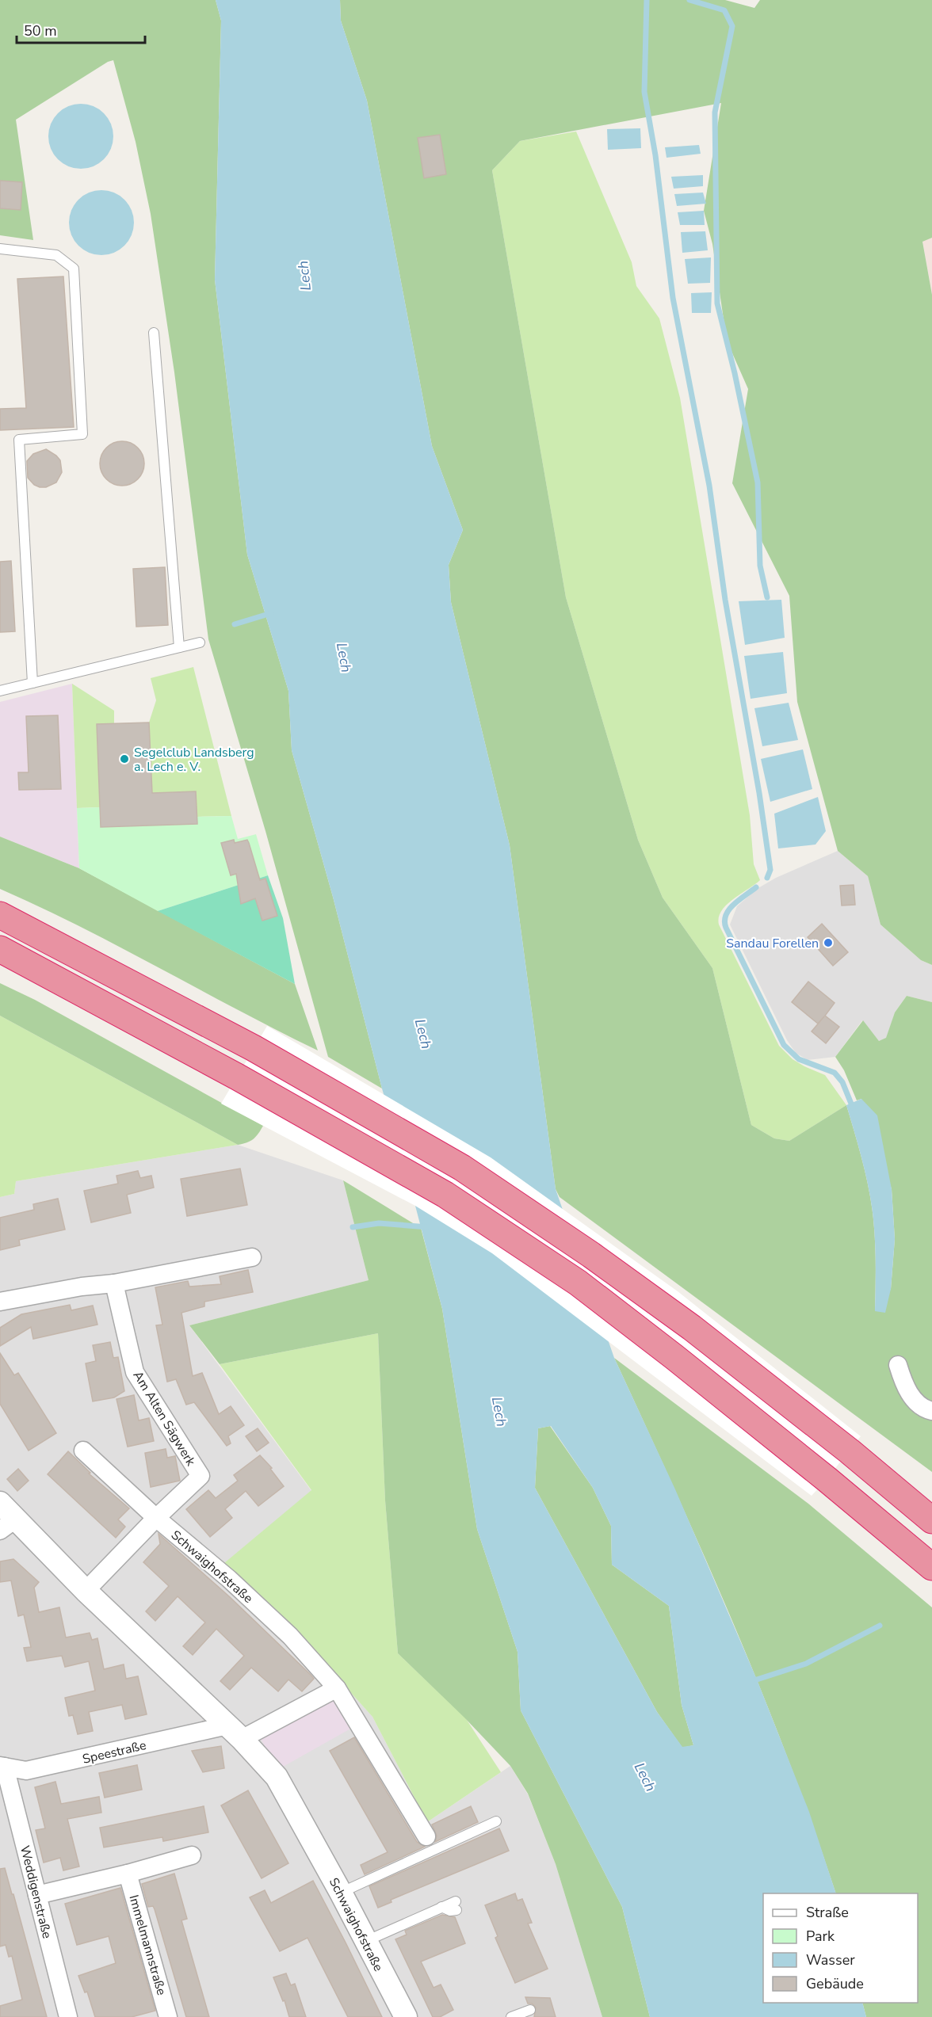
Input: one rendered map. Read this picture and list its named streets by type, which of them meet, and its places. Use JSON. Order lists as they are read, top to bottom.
{
  "streets": {
    "street": [
      "Am Alten Sägwerk",
      "Schwaighofstraße",
      "Speestraße",
      "Weddigenstraße",
      "Immelmannstraße"
    ]
  },
  "crossings": [
    ["Am Alten Sägwerk", "Schwaighofstraße"],
    ["Schwaighofstraße", "Speestraße"],
    ["Speestraße", "Weddigenstraße"]
  ],
  "water": ["Lech"],
  "places": ["Segelclub Landsberg a. Lech e. V.", "Sandau Forellen"],
  "legend": [
    "Straße",
    "Park",
    "Wasser",
    "Gebäude"
  ],
  "scale_bar": "50 m"
}
